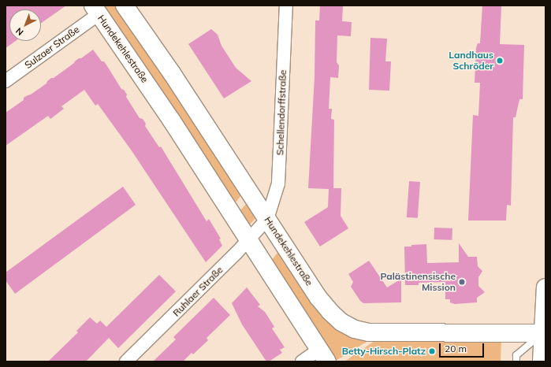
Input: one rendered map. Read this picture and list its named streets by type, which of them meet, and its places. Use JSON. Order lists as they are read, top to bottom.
{
  "streets": {
    "main road": ["Hundekehlestraße"],
    "street": ["Sulzaer Straße", "Schellendorffstraße", "Ruhlaer Straße"]
  },
  "crossings": [
    ["Sulzaer Straße", "Hundekehlestraße"],
    ["Hundekehlestraße", "Schellendorffstraße"],
    ["Hundekehlestraße", "Ruhlaer Straße"],
    ["Schellendorffstraße", "Ruhlaer Straße"]
  ],
  "places": ["Landhaus Schröder", "Palästinensische Mission", "Betty-Hirsch-Platz"],
  "scale_bar": "20 m",
  "north": "bottom left"
}
